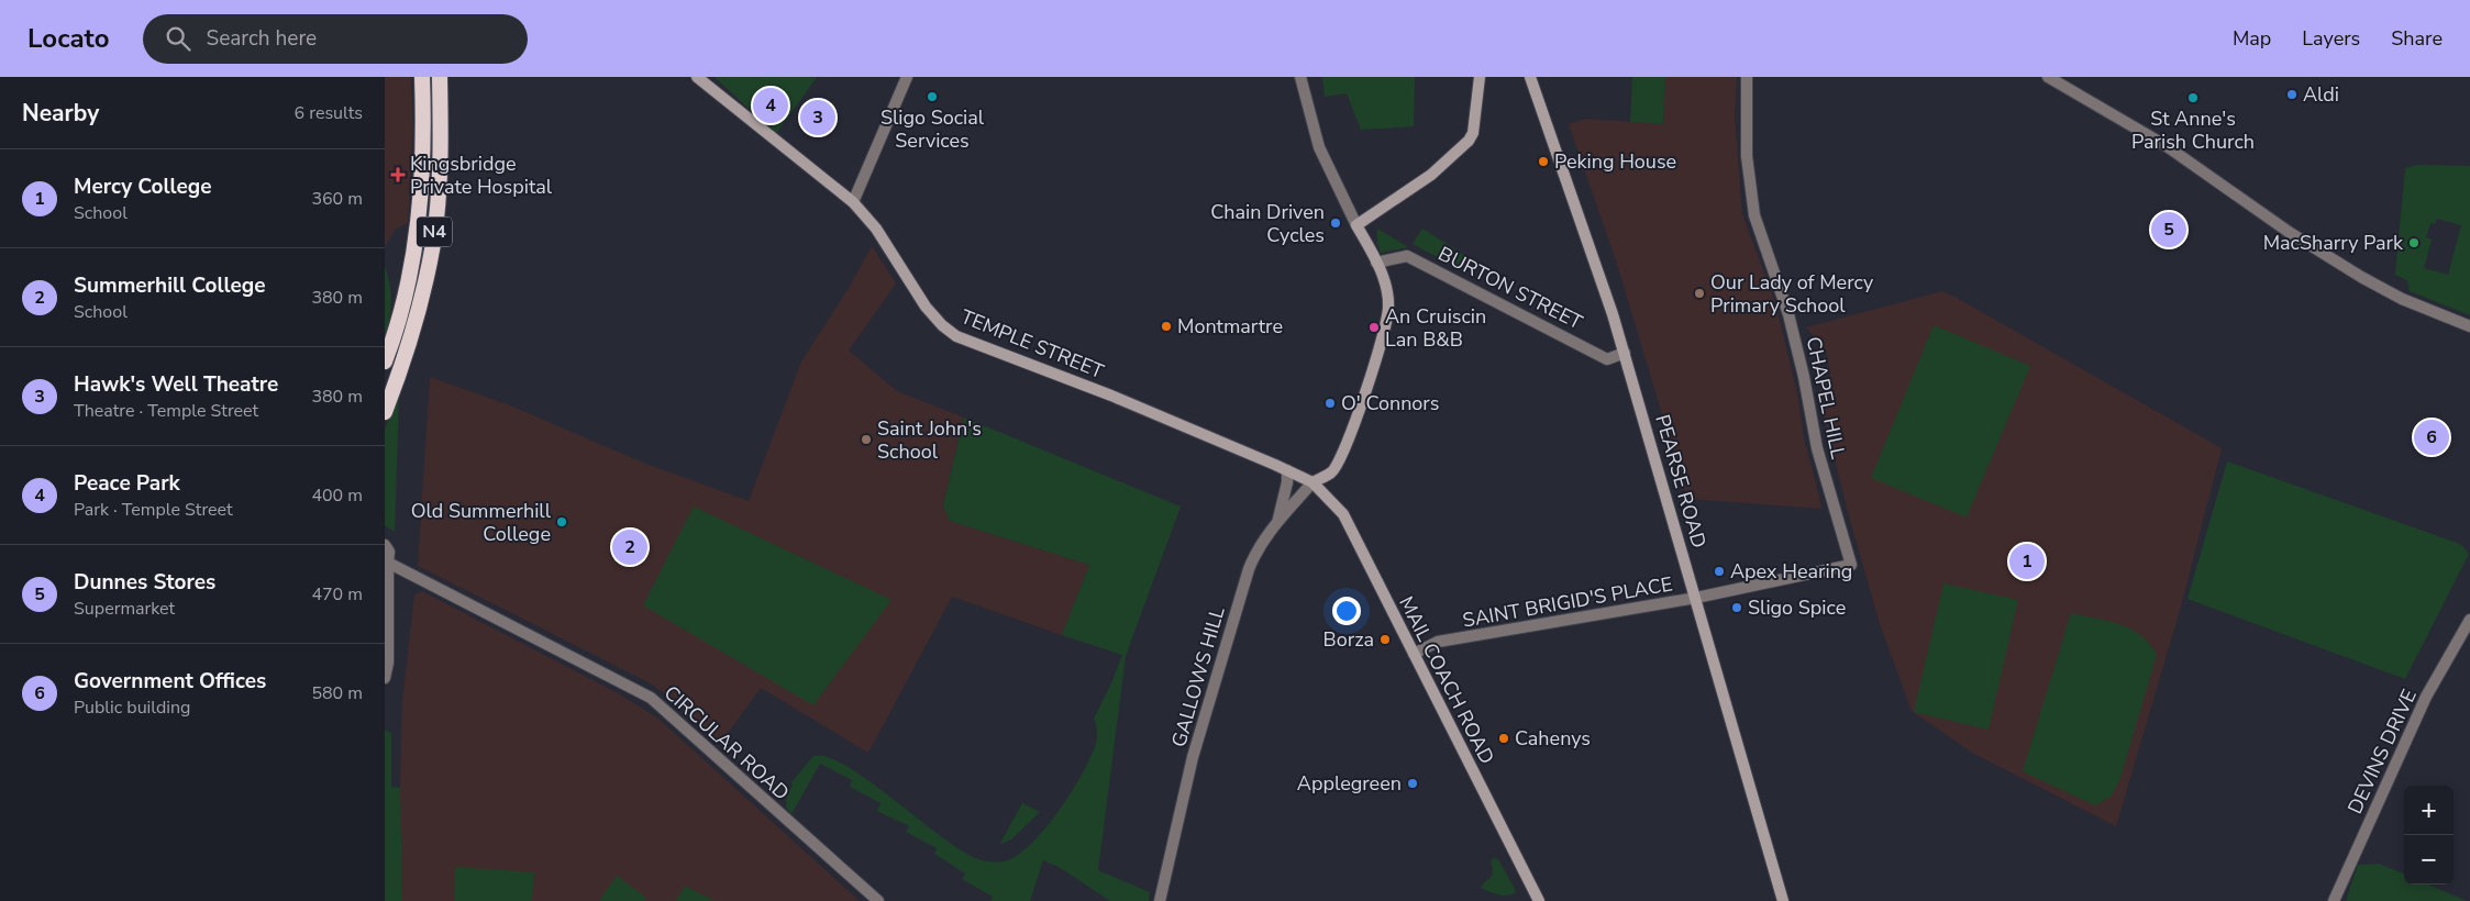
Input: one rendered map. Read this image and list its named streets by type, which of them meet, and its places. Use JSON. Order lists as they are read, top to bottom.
{
  "streets": {
    "highway": ["N4"],
    "main road": ["TEMPLE STREET", "PEARSE ROAD", "MAIL COACH ROAD"],
    "street": [
      "BURTON STREET",
      "CHAPEL HILL",
      "SAINT BRIGID'S PLACE",
      "GALLOWS HILL",
      "CIRCULAR ROAD",
      "DEVINS DRIVE"
    ]
  },
  "crossings": [
    ["BURTON STREET", "PEARSE ROAD"],
    ["TEMPLE STREET", "GALLOWS HILL"],
    ["TEMPLE STREET", "MAIL COACH ROAD"],
    ["CHAPEL HILL", "SAINT BRIGID'S PLACE"],
    ["PEARSE ROAD", "SAINT BRIGID'S PLACE"],
    ["SAINT BRIGID'S PLACE", "MAIL COACH ROAD"],
    ["GALLOWS HILL", "MAIL COACH ROAD"]
  ],
  "places": {
    "other": [
      "Aldi",
      "Sligo Social Services",
      "St Anne's Parish Church",
      "Peking House",
      "Chain Driven Cycles",
      "MacSharry Park",
      "Our Lady of Mercy Primary School",
      "Montmartre",
      "An Cruiscin Lan B&B",
      "O' Connors",
      "Saint John's School",
      "Old Summerhill College",
      "Apex Hearing",
      "Sligo Spice",
      "Borza",
      "Cahenys",
      "Applegreen"
    ],
    "health": ["Kingsbridge Private Hospital"]
  },
  "page": {
    "header": "Locato",
    "search": "Search here",
    "nav": ["Map", "Layers", "Share"],
    "heading": ["Nearby", "6 results"],
    "pins": [
      "4",
      "3",
      "5",
      "6",
      "2",
      "1"
    ],
    "list": [
      {
        "mark": "1",
        "name": "Mercy College",
        "note": "School",
        "value": "360 m"
      },
      {
        "mark": "2",
        "name": "Summerhill College",
        "note": "School",
        "value": "380 m"
      },
      {
        "mark": "3",
        "name": "Hawk's Well Theatre",
        "note": "Theatre · Temple Street",
        "value": "380 m"
      },
      {
        "mark": "4",
        "name": "Peace Park",
        "note": "Park · Temple Street",
        "value": "400 m"
      },
      {
        "mark": "5",
        "name": "Dunnes Stores",
        "note": "Supermarket",
        "value": "470 m"
      },
      {
        "mark": "6",
        "name": "Government Offices",
        "note": "Public building",
        "value": "580 m"
      }
    ],
    "map_buttons": ["+", "−"]
  }
}
